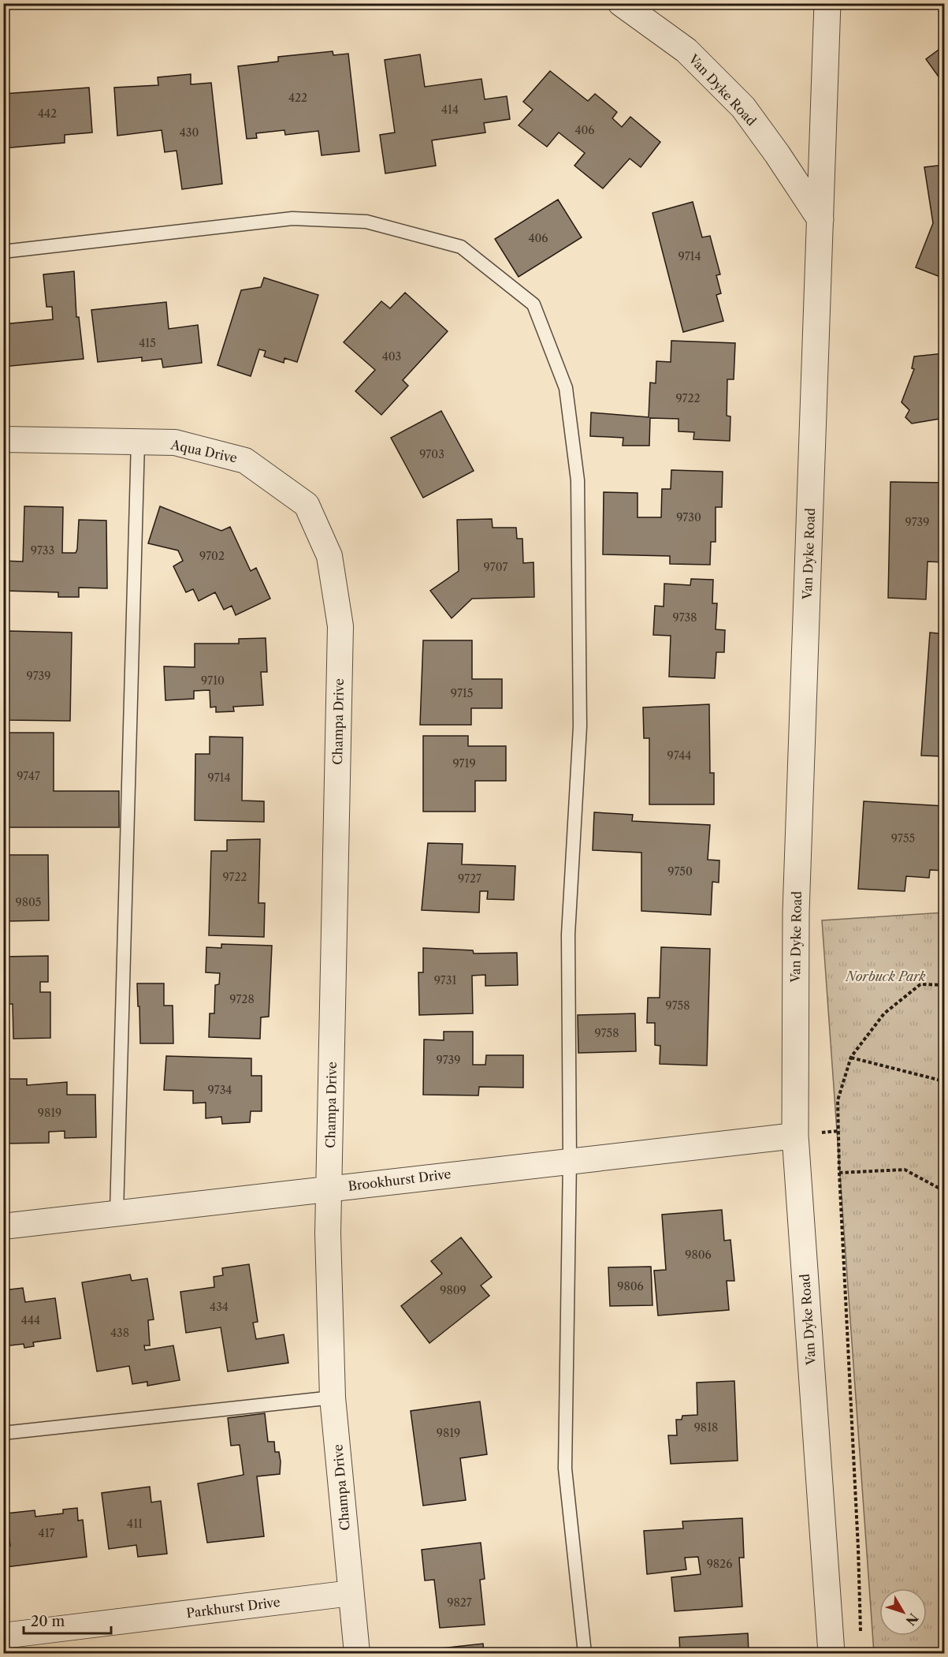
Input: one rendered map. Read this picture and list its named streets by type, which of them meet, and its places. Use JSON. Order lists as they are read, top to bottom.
{
  "streets": {
    "street": [
      "Van Dyke Road",
      "Aqua Drive",
      "Champa Drive",
      "Brookhurst Drive",
      "Parkhurst Drive"
    ]
  },
  "crossings": [
    ["Van Dyke Road", "Brookhurst Drive"],
    ["Aqua Drive", "Champa Drive"],
    ["Champa Drive", "Brookhurst Drive"],
    ["Champa Drive", "Parkhurst Drive"]
  ],
  "parks": ["Norbuck Park"],
  "house_numbers": [
    "422",
    "414",
    "442",
    "406",
    "430",
    "406",
    "9714",
    "415",
    "403",
    "9722",
    "9703",
    "9730",
    "9739",
    "9733",
    "9702",
    "9707",
    "9738",
    "9739",
    "9710",
    "9715",
    "9744",
    "9719",
    "9747",
    "9714",
    "9755",
    "9750",
    "9722",
    "9727",
    "9805",
    "9731",
    "9728",
    "9758",
    "9758",
    "9739",
    "9734",
    "9819",
    "9806",
    "9806",
    "9809",
    "434",
    "444",
    "438",
    "9818",
    "9819",
    "411",
    "417",
    "9826",
    "9827"
  ],
  "scale_bar": "20 m",
  "north": "bottom right"
}
